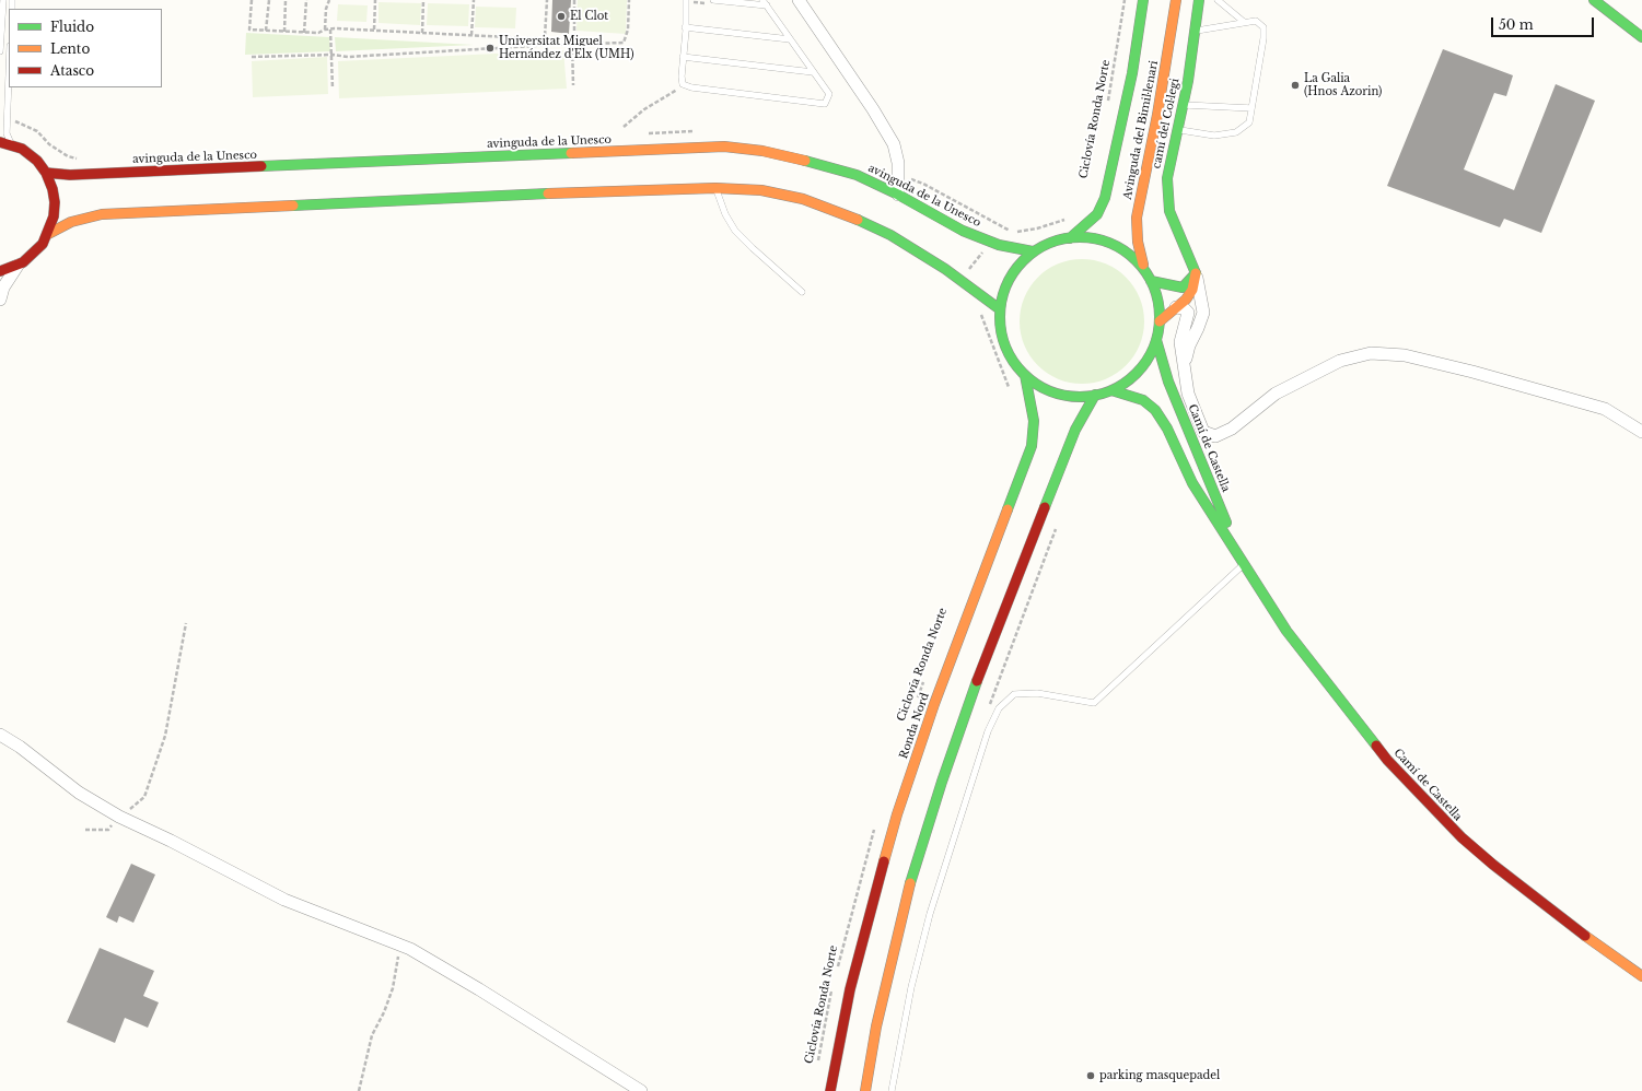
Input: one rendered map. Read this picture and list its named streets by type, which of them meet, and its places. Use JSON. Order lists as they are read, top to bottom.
{
  "streets": {
    "main road": [
      "camí del Col·legi",
      "Avinguda del Bimil·lenari",
      "avinguda de la Unesco",
      "Camí de Castella",
      "Ronda Nord"
    ],
    "path": ["Ciclovía Ronda Norte"]
  },
  "places": [
    "El Clot",
    "Universitat Miguel Hernández d'Elx (UMH)",
    "La Galia (Hnos Azorin)",
    "parking masquepadel"
  ],
  "legend": ["Fluido", "Lento", "Atasco"],
  "scale_bar": "50 m"
}
